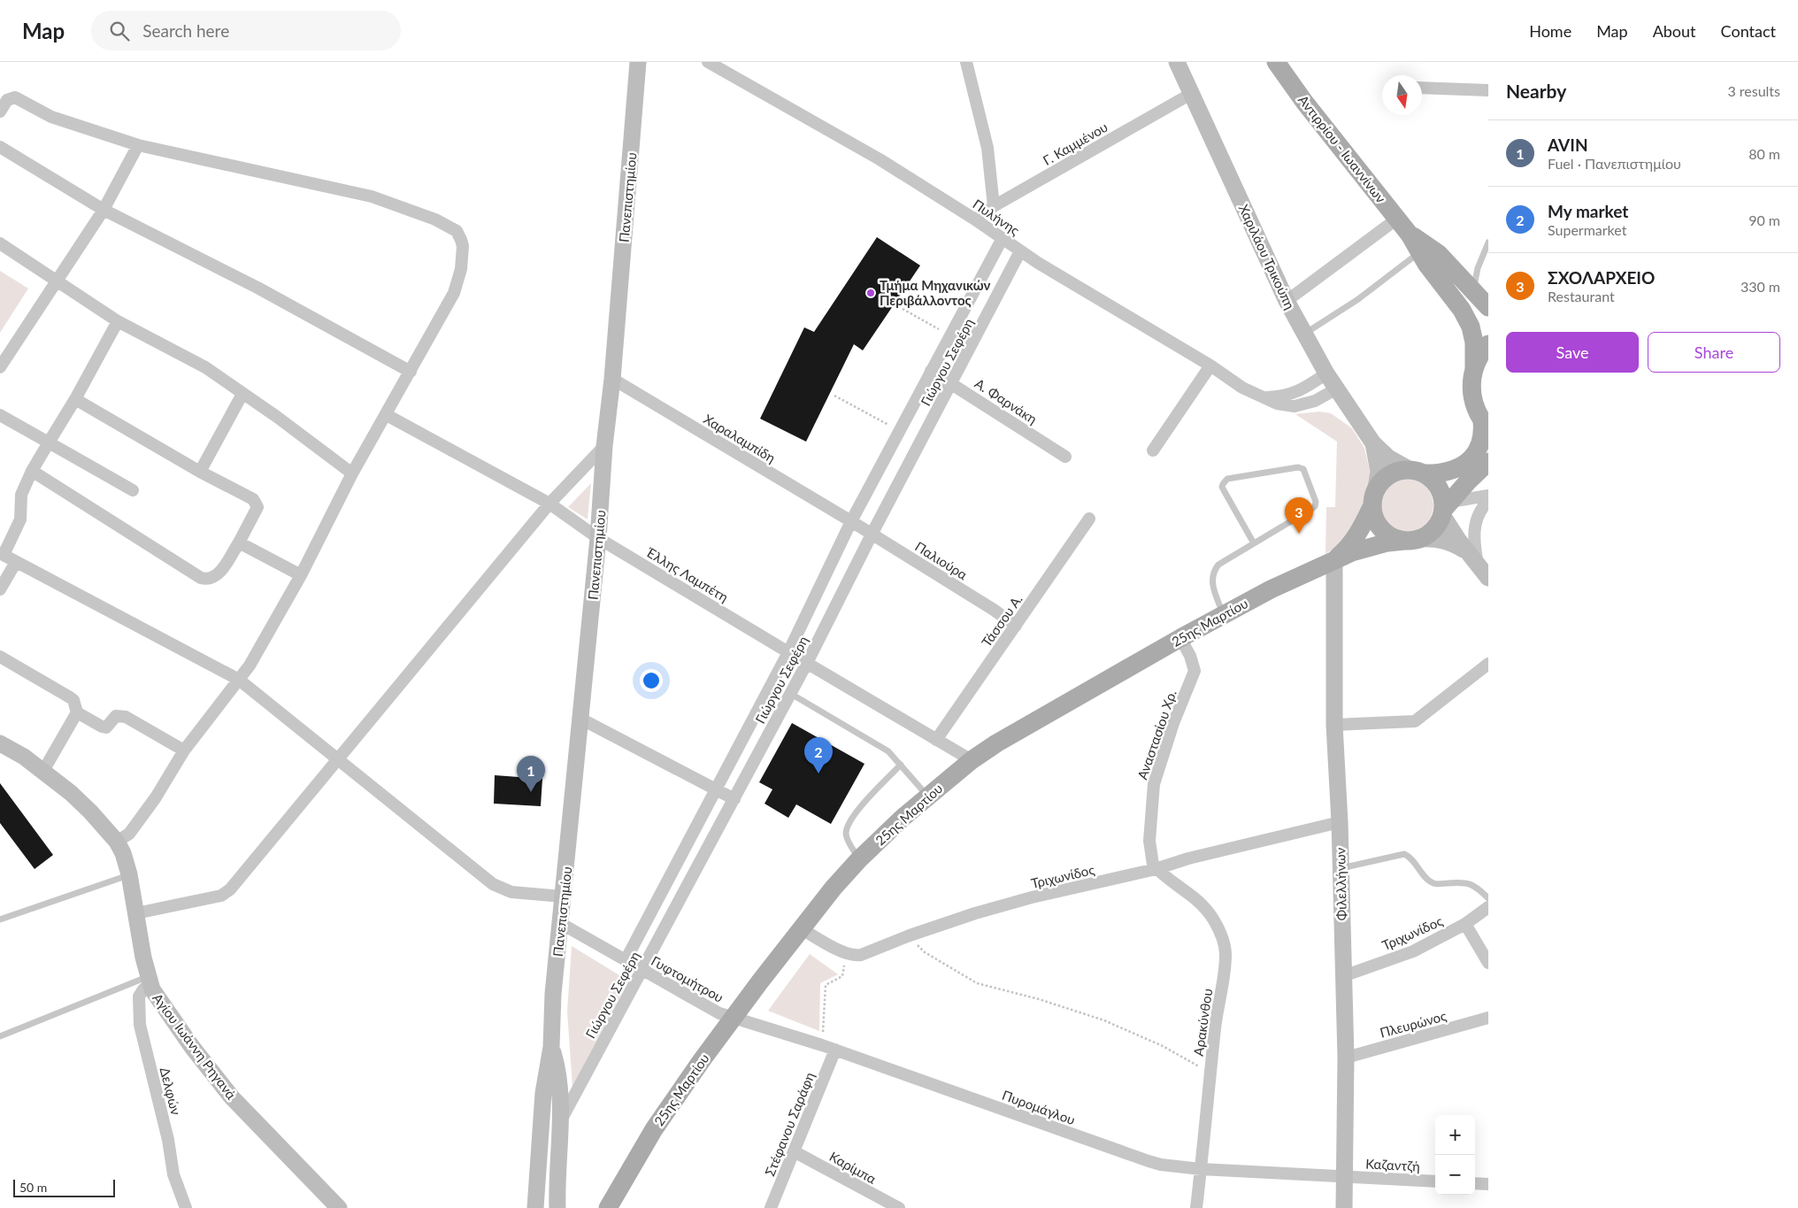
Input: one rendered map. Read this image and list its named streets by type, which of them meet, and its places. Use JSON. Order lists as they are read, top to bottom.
{
  "streets": {
    "main road": ["Αντιρρίου - Ιωαννίνων", "25ης Μαρτίου"],
    "street": [
      "Γ. Καμμένου",
      "Πανεπιστημίου",
      "Πυλήνης",
      "Χαριλάου Τρικούπη",
      "Γιώργου Σεφέρη",
      "Α. Φαρνάκη",
      "Χαραλαμπίδη",
      "Παλιούρα",
      "Έλλης Λαμπέτη",
      "Τάσσου Α.",
      "Αναστασίου Χρ.",
      "Τριχωνίδος",
      "Φιλελλήνων",
      "Γυφτομήτρου",
      "Αρακύνθου",
      "Πλευρώνος",
      "Αγίου Ιωάννη Ρηγανά",
      "Δελφών",
      "Πυρομάγλου",
      "Στέφανου Σαράφη",
      "Καζαντζή",
      "Καρίμπα"
    ]
  },
  "crossings": [
    ["Γ. Καμμένου", "Πυλήνης"],
    ["Γ. Καμμένου", "Χαριλάου Τρικούπη"],
    ["Πανεπιστημίου", "Γιώργου Σεφέρη"],
    ["Πανεπιστημίου", "Χαραλαμπίδη"],
    ["Πανεπιστημίου", "Έλλης Λαμπέτη"],
    ["Πανεπιστημίου", "Γυφτομήτρου"],
    ["Πυλήνης", "Χαριλάου Τρικούπη"],
    ["Πυλήνης", "Γιώργου Σεφέρη"],
    ["Χαριλάου Τρικούπη", "25ης Μαρτίου"],
    ["Γιώργου Σεφέρη", "Α. Φαρνάκη"],
    ["Γιώργου Σεφέρη", "Χαραλαμπίδη"],
    ["Γιώργου Σεφέρη", "Παλιούρα"],
    ["Γιώργου Σεφέρη", "Έλλης Λαμπέτη"],
    ["Γιώργου Σεφέρη", "Γυφτομήτρου"],
    ["Χαραλαμπίδη", "Παλιούρα"],
    ["Παλιούρα", "Τάσσου Α."],
    ["Έλλης Λαμπέτη", "Τάσσου Α."],
    ["Έλλης Λαμπέτη", "25ης Μαρτίου"],
    ["25ης Μαρτίου", "Αναστασίου Χρ."],
    ["25ης Μαρτίου", "Φιλελλήνων"],
    ["25ης Μαρτίου", "Γυφτομήτρου"],
    ["25ης Μαρτίου", "Πυρομάγλου"],
    ["Αναστασίου Χρ.", "Τριχωνίδος"],
    ["Αναστασίου Χρ.", "Αρακύνθου"],
    ["Τριχωνίδος", "Φιλελλήνων"],
    ["Τριχωνίδος", "Αρακύνθου"],
    ["Φιλελλήνων", "Πλευρώνος"],
    ["Φιλελλήνων", "Πυρομάγλου"],
    ["Φιλελλήνων", "Καζαντζή"],
    ["Γυφτομήτρου", "Πυρομάγλου"],
    ["Αρακύνθου", "Πυρομάγλου"],
    ["Αγίου Ιωάννη Ρηγανά", "Δελφών"],
    ["Πυρομάγλου", "Στέφανου Σαράφη"],
    ["Πυρομάγλου", "Καζαντζή"],
    ["Στέφανου Σαράφη", "Καρίμπα"]
  ],
  "places": ["Τμήμα Μηχανικών Περιβάλλοντος"],
  "scale_bar": "50 m",
  "north": "bottom",
  "page": {
    "header": "Map",
    "search": "Search here",
    "nav": [
      "Home",
      "Map",
      "About",
      "Contact"
    ],
    "heading": ["Nearby", "3 results"],
    "list": [
      {
        "mark": "1",
        "name": "AVIN",
        "note": "Fuel · Πανεπιστημίου",
        "value": "80 m"
      },
      {
        "mark": "2",
        "name": "My market",
        "note": "Supermarket",
        "value": "90 m"
      },
      {
        "mark": "3",
        "name": "ΣΧΟΛΑΡΧΕΙΟ",
        "note": "Restaurant",
        "value": "330 m"
      }
    ],
    "buttons": ["Save", "Share"],
    "pins": ["3", "2", "1"],
    "map_buttons": ["+", "−"],
    "scale": "50 m"
  }
}
